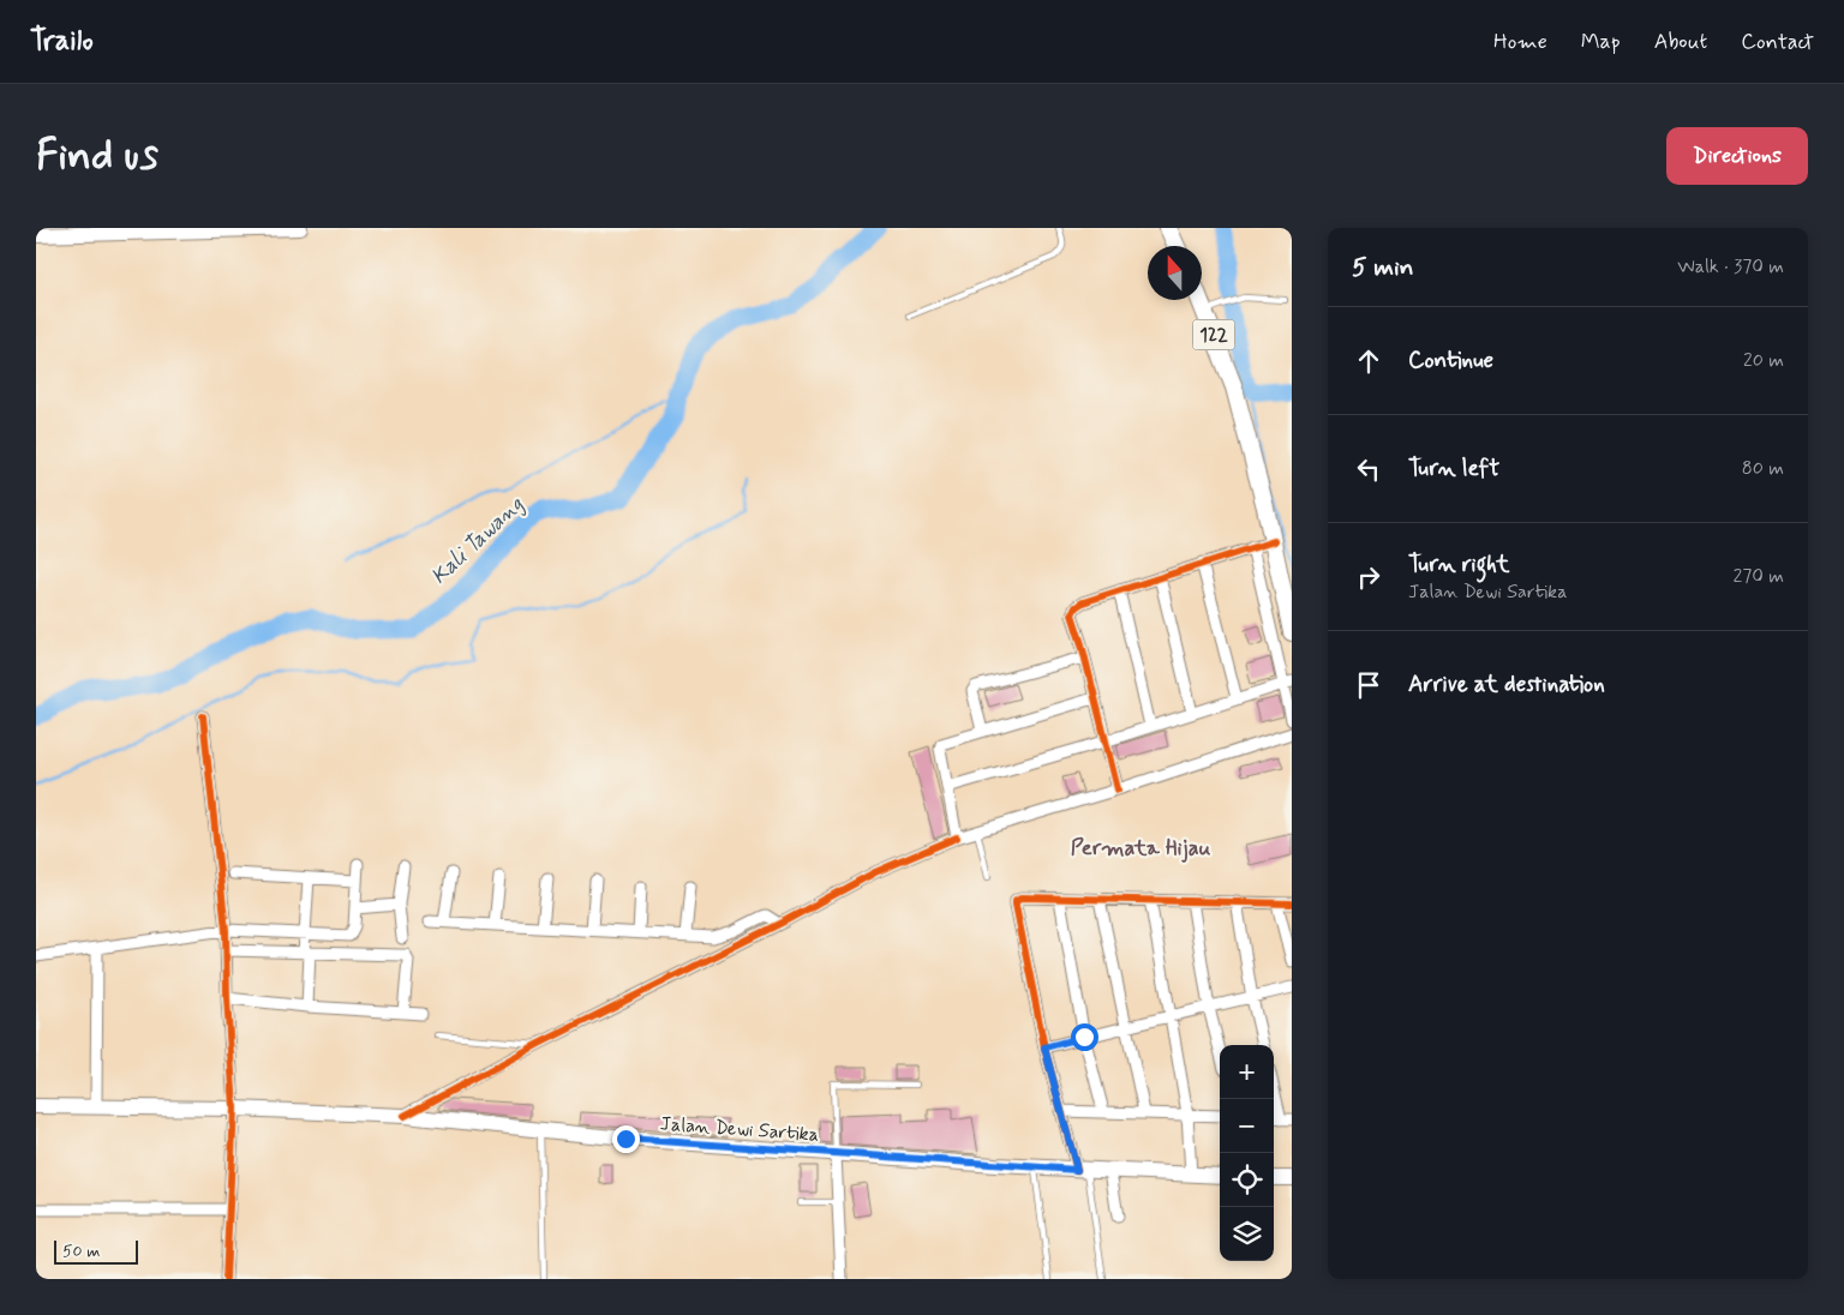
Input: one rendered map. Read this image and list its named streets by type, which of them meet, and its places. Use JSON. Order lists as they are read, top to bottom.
{
  "streets": {
    "main road": ["122", "Jalan Dewi Sartika"]
  },
  "districts": ["Permata Hijau"],
  "water": ["Kali Tawang"],
  "scale_bar": "50 m",
  "north": "top",
  "page": {
    "header": "Trailo",
    "nav": [
      "Home",
      "Map",
      "About",
      "Contact"
    ],
    "buttons": "Directions",
    "title": "Find us",
    "heading": ["5 min", "Walk · 370 m"],
    "list": [
      ["Continue", "20 m"],
      ["Turn left", "80 m"],
      ["Turn right", "Jalan Dewi Sartika", "270 m"],
      "Arrive at destination"
    ],
    "map_buttons": ["+", "−"],
    "scale": "50 m"
  }
}
